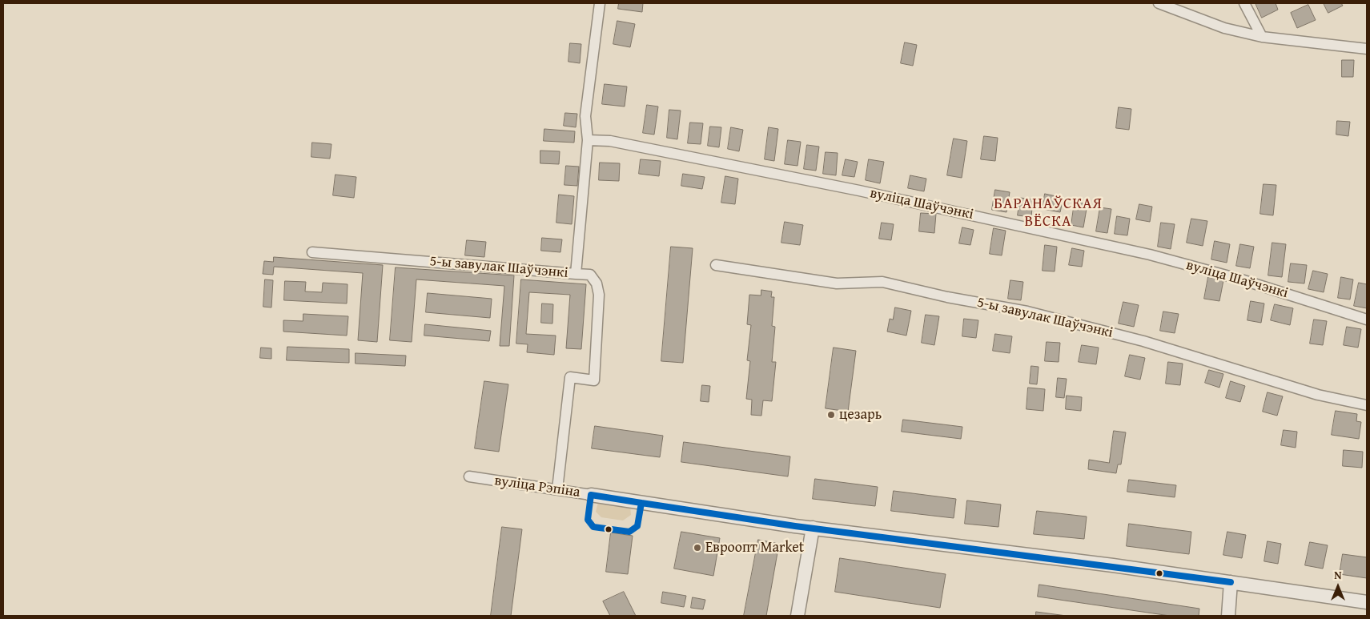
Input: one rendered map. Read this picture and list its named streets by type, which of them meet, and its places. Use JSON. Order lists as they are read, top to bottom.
{
  "streets": {
    "street": ["вуліца Шаўчэнкі", "5-ы завулак Шаўчэнкі", "вуліца Рэпіна"]
  },
  "crossings": [
    ["вуліца Шаўчэнкі", "5-ы завулак Шаўчэнкі"]
  ],
  "districts": ["БАРАНАЎСКАЯ ВЁСКА"],
  "places": ["цезарь", "Евроопт Market"],
  "north": "top"
}
